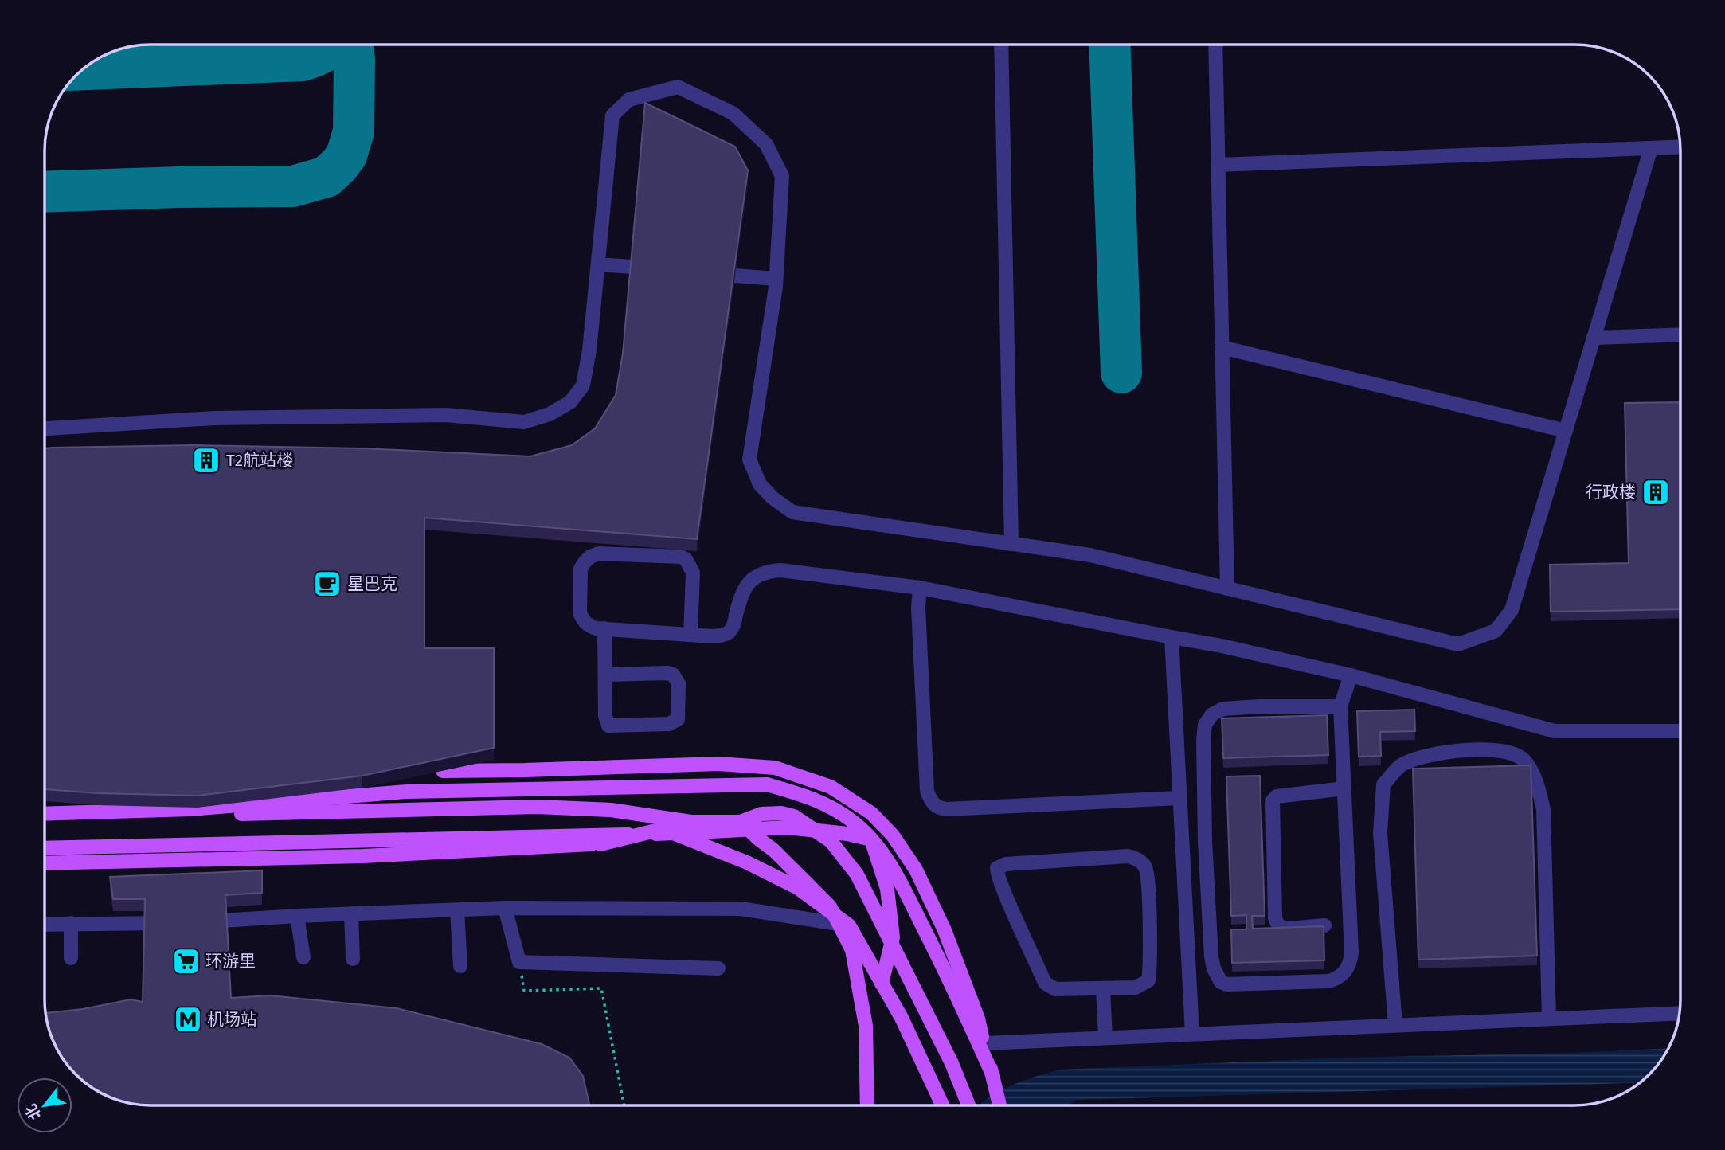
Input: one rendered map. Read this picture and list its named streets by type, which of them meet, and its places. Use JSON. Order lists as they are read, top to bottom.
{
  "places": {
    "building": ["T2航站楼", "行政楼"],
    "cafe": ["星巴克"],
    "supermarket": ["环游里"],
    "metro station": ["机场站"]
  },
  "north": "bottom left"
}
